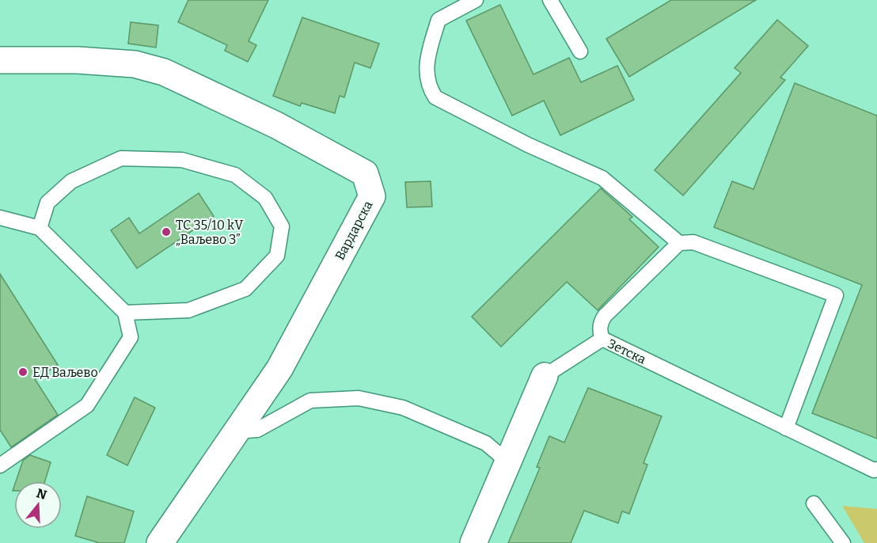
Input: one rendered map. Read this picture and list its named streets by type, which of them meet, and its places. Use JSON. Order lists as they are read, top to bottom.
{
  "streets": {
    "street": ["Вардарска", "Зетска"]
  },
  "places": ["ТС 35/10 kV „Ваљево 3”", "ЕД Ваљево"],
  "north": "top"
}
